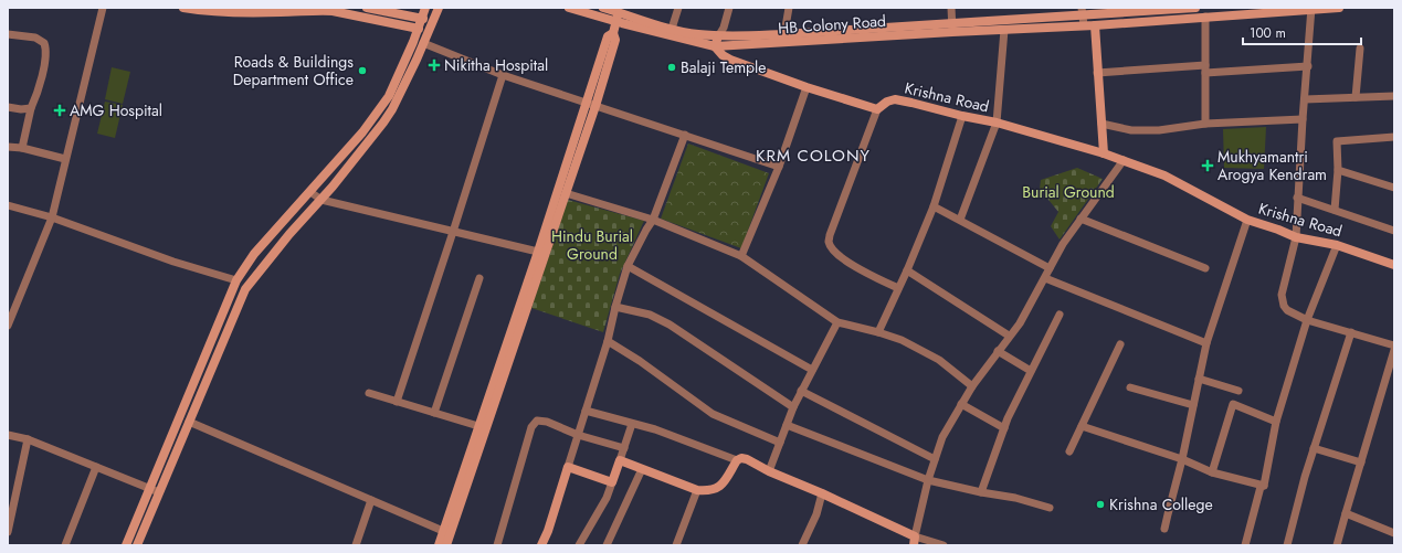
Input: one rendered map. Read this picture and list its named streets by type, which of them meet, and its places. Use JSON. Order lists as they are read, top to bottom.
{
  "streets": {
    "street": ["HB Colony Road", "Krishna Road"]
  },
  "districts": ["KRM COLONY"],
  "parks": ["Burial Ground", "Hindu Burial Ground"],
  "places": {
    "health": ["Nikitha Hospital", "AMG Hospital", "Mukhyamantri Arogya Kendram"],
    "other": ["Balaji Temple", "Roads & Buildings Department Office", "Krishna College"]
  },
  "scale_bar": "100 m"
}
